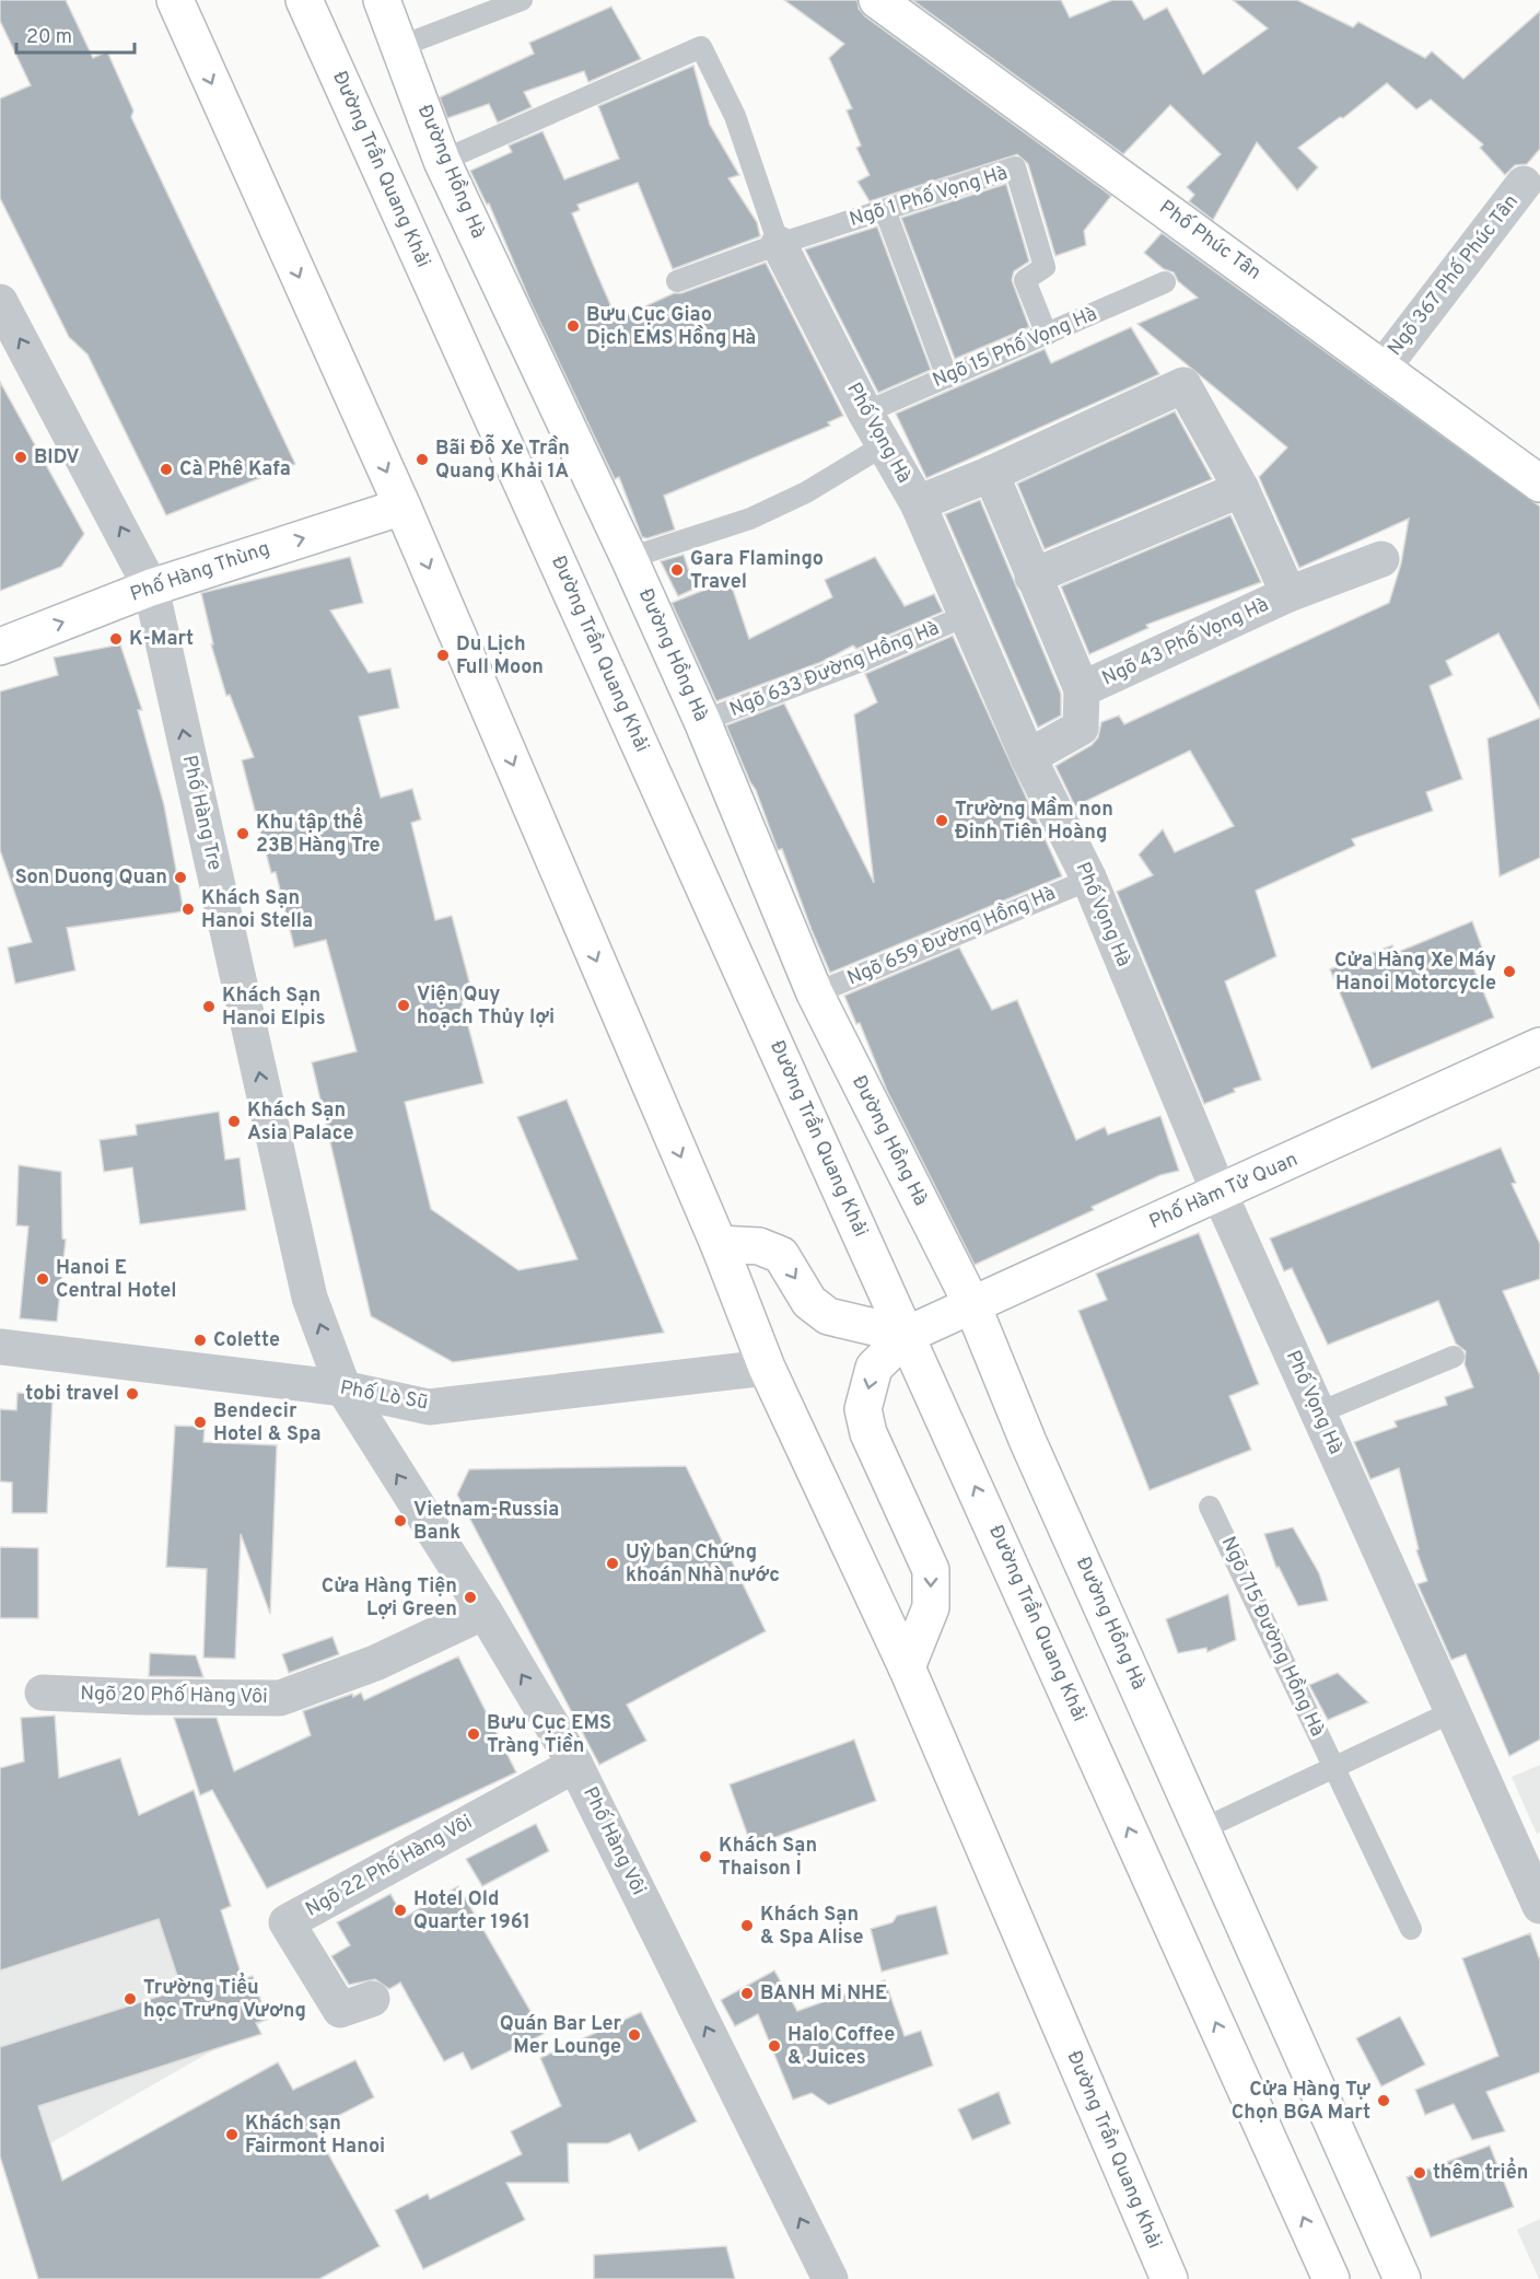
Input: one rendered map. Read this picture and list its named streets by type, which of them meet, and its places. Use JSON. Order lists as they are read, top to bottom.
{
  "streets": {
    "main road": [
      "Đường Trần Quang Khải",
      "Đường Hồng Hà",
      "Phố Phúc Tân",
      "Phố Hàng Thùng",
      "Phố Hàm Tử Quan"
    ],
    "street": [
      "Ngõ 367 Phố Phúc Tân",
      "Phố Vọng Hà",
      "Ngõ 43 Phố Vọng Hà",
      "Phố Hàng Tre",
      "Phố Lò Sũ",
      "Ngõ 20 Phố Hàng Vôi",
      "Phố Hàng Vôi",
      "Ngõ 22 Phố Hàng Vôi"
    ],
    "lane": [
      "Ngõ 1 Phố Vọng Hà",
      "Ngõ 15 Phố Vọng Hà",
      "Ngõ 633 Đường Hồng Hà",
      "Ngõ 659 Đường Hồng Hà",
      "Ngõ 715 Đường Hồng Hà"
    ]
  },
  "crossings": [
    ["Đường Trần Quang Khải", "Phố Hàng Thùng"],
    ["Đường Trần Quang Khải", "Phố Hàm Tử Quan"],
    ["Đường Trần Quang Khải", "Phố Lò Sũ"],
    ["Đường Hồng Hà", "Phố Vọng Hà"],
    ["Đường Hồng Hà", "Ngõ 633 Đường Hồng Hà"],
    ["Đường Hồng Hà", "Ngõ 659 Đường Hồng Hà"],
    ["Đường Hồng Hà", "Phố Hàm Tử Quan"],
    ["Ngõ 1 Phố Vọng Hà", "Ngõ 15 Phố Vọng Hà"],
    ["Ngõ 1 Phố Vọng Hà", "Phố Vọng Hà"],
    ["Phố Phúc Tân", "Ngõ 367 Phố Phúc Tân"],
    ["Ngõ 15 Phố Vọng Hà", "Phố Vọng Hà"],
    ["Phố Vọng Hà", "Ngõ 43 Phố Vọng Hà"],
    ["Phố Vọng Hà", "Ngõ 633 Đường Hồng Hà"],
    ["Phố Vọng Hà", "Ngõ 659 Đường Hồng Hà"],
    ["Phố Vọng Hà", "Phố Hàm Tử Quan"],
    ["Phố Hàng Thùng", "Phố Hàng Tre"],
    ["Phố Hàng Tre", "Phố Lò Sũ"],
    ["Phố Hàng Tre", "Phố Hàng Vôi"],
    ["Phố Lò Sũ", "Phố Hàng Vôi"],
    ["Ngõ 20 Phố Hàng Vôi", "Phố Hàng Vôi"],
    ["Phố Hàng Vôi", "Ngõ 22 Phố Hàng Vôi"]
  ],
  "one_way": ["Phố Hàng Thùng", "Phố Hàng Tre", "Phố Hàng Vôi"],
  "places": [
    "Bưu Cục Giao Dịch EMS Hồng Hà",
    "BIDV",
    "Bãi Đỗ Xe Trần Quang Khải 1A",
    "Cà Phê Kafa",
    "Gara Flamingo Travel",
    "K-Mart",
    "Du Lịch Full Moon",
    "Trường Mầm non Đinh Tiên Hoàng",
    "Khu tập thể 23B Hàng Tre",
    "Son Duong Quan",
    "Khách Sạn Hanoi Stella",
    "Cửa Hàng Xe Máy Hanoi Motorcycle",
    "Viện Quy hoạch Thủy lợi",
    "Khách Sạn Hanoi Elpis",
    "Khách Sạn Asia Palace",
    "Hanoi E Central Hotel",
    "Colette",
    "tobi travel",
    "Bendecir Hotel & Spa",
    "Vietnam-Russia Bank",
    "Uỷ ban Chứng khoán Nhà nước",
    "Cửa Hàng Tiện Lợi Green",
    "Bưu Cục EMS Tràng Tiền",
    "Khách Sạn Thaison I",
    "Hotel Old Quarter 1961",
    "Khách Sạn & Spa Alise",
    "BANH Mi NHE",
    "Trường Tiểu học Trưng Vương",
    "Quán Bar Ler Mer Lounge",
    "Halo Coffee & Juices",
    "Cửa Hàng Tự Chọn BGA Mart",
    "Khách sạn Fairmont Hanoi",
    "thêm triển"
  ],
  "scale_bar": "20 m"
}
